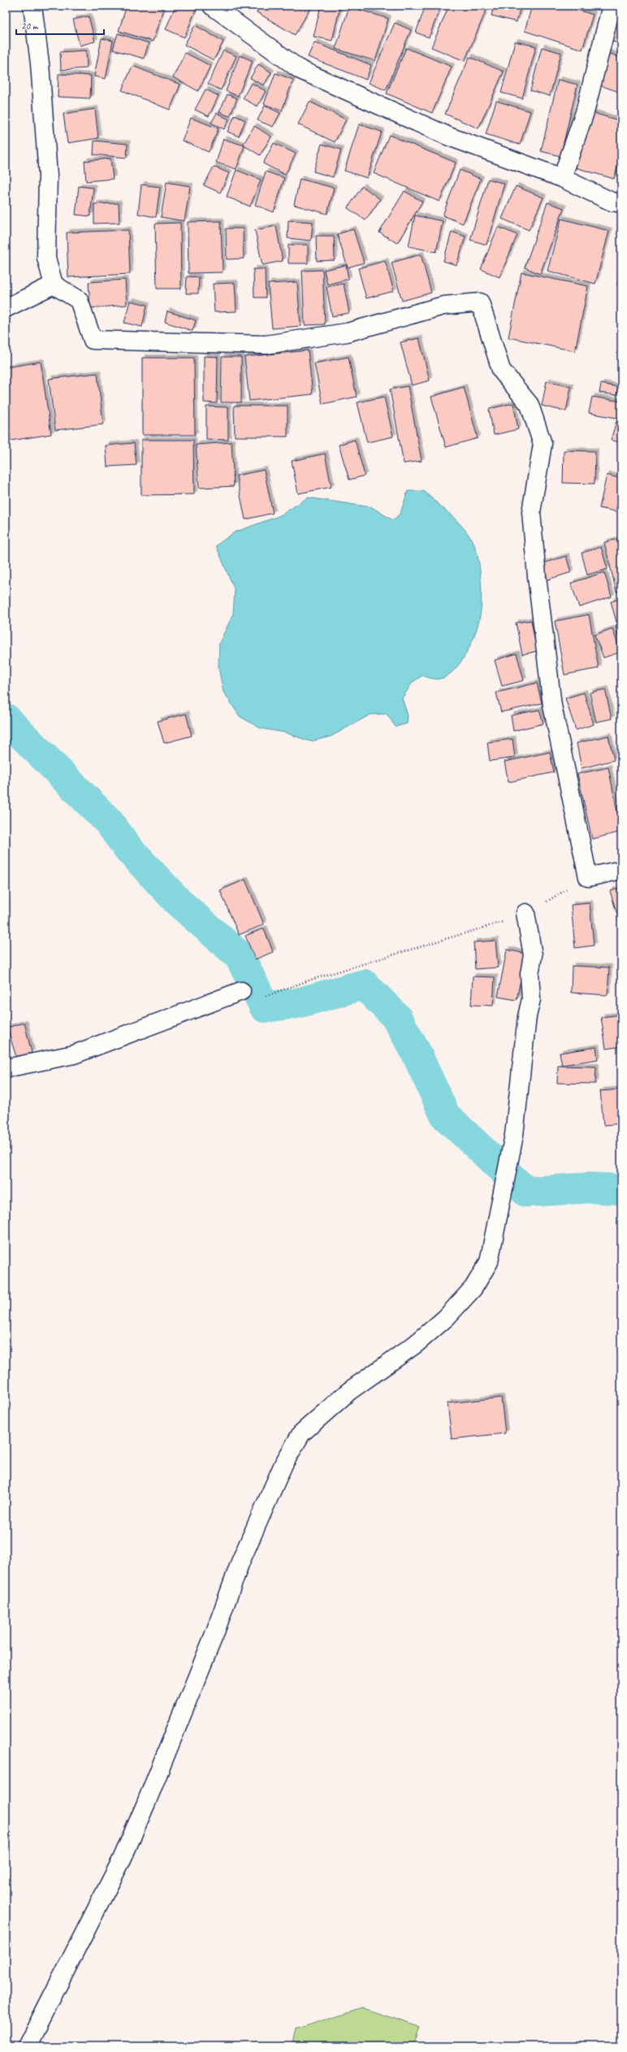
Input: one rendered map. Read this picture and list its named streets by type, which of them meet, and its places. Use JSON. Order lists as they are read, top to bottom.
{
  "scale_bar": "20 m"
}
